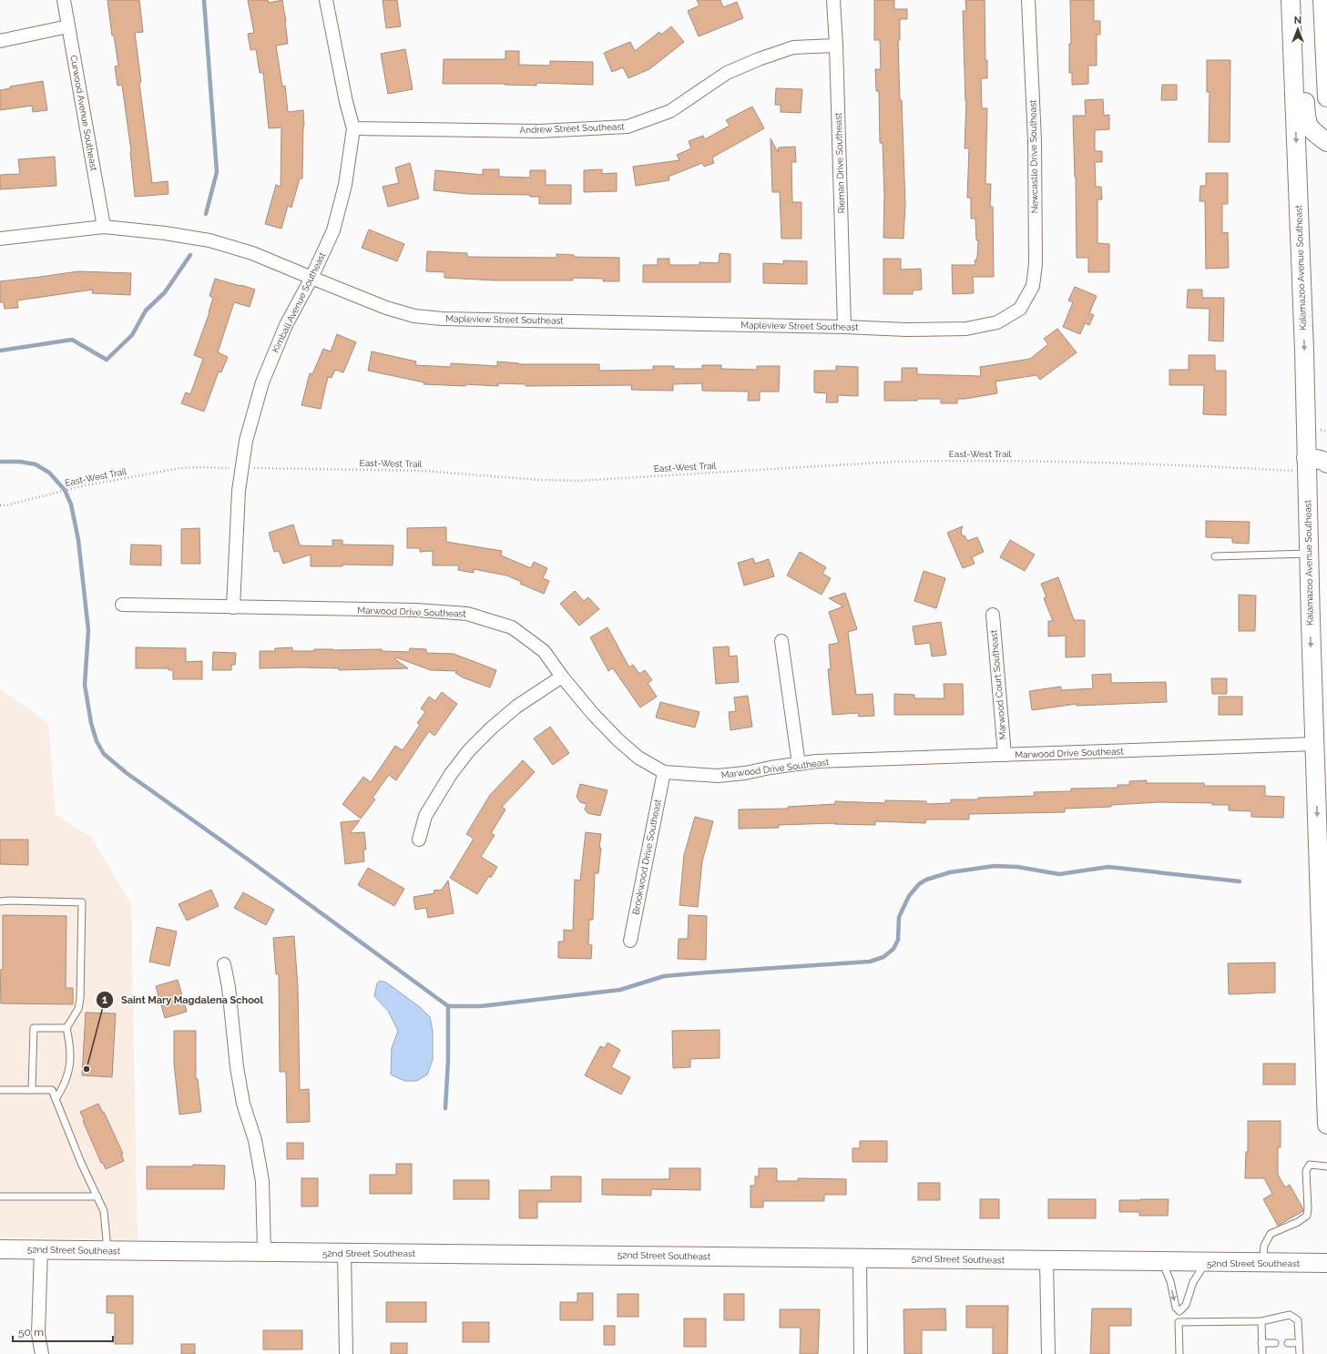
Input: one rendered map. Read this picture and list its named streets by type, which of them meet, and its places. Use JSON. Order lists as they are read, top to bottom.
{
  "streets": {
    "main road": ["Kalamazoo Avenue Southeast", "52nd Street Southeast"],
    "street": [
      "Curwood Avenue Southeast",
      "Andrew Street Southeast",
      "Newcastle Drive Southeast",
      "Rieman Drive Southeast",
      "Kimball Avenue Southeast",
      "Mapleview Street Southeast",
      "Marwood Drive Southeast",
      "Marwood Court Southeast",
      "Brookwood Drive Southeast"
    ],
    "path": ["East-West Trail"]
  },
  "crossings": [
    ["Curwood Avenue Southeast", "Mapleview Street Southeast"],
    ["Andrew Street Southeast", "Rieman Drive Southeast"],
    ["Andrew Street Southeast", "Kimball Avenue Southeast"],
    ["Newcastle Drive Southeast", "Mapleview Street Southeast"],
    ["Rieman Drive Southeast", "Mapleview Street Southeast"],
    ["Kalamazoo Avenue Southeast", "East-West Trail"],
    ["Kalamazoo Avenue Southeast", "Marwood Drive Southeast"],
    ["Kimball Avenue Southeast", "Mapleview Street Southeast"],
    ["Kimball Avenue Southeast", "East-West Trail"],
    ["Kimball Avenue Southeast", "Marwood Drive Southeast"],
    ["Marwood Drive Southeast", "Marwood Court Southeast"],
    ["Marwood Drive Southeast", "Brookwood Drive Southeast"]
  ],
  "places": ["Saint Mary Magdalena School"],
  "scale_bar": "50 m",
  "north": "top"
}
